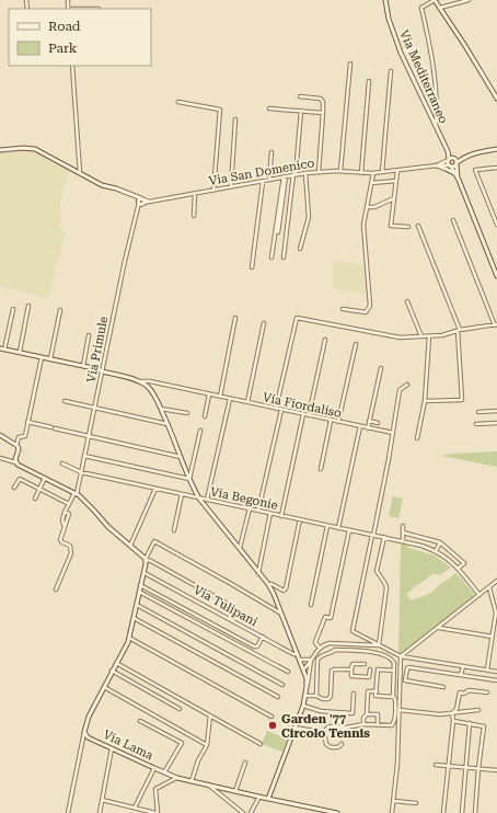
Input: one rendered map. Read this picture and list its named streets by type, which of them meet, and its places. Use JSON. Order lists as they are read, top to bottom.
{
  "streets": {
    "street": [
      "Via Mediterraneo",
      "Via San Domenico",
      "Via Primule",
      "Via Fiordaliso",
      "Via Begonie",
      "Via Tulipani",
      "Via Lama"
    ]
  },
  "crossings": [
    ["Via Mediterraneo", "Via San Domenico"],
    ["Via San Domenico", "Via Primule"],
    ["Via Primule", "Via Begonie"]
  ],
  "places": ["Garden '77 Circolo Tennis"],
  "legend": ["Road", "Park"]
}
